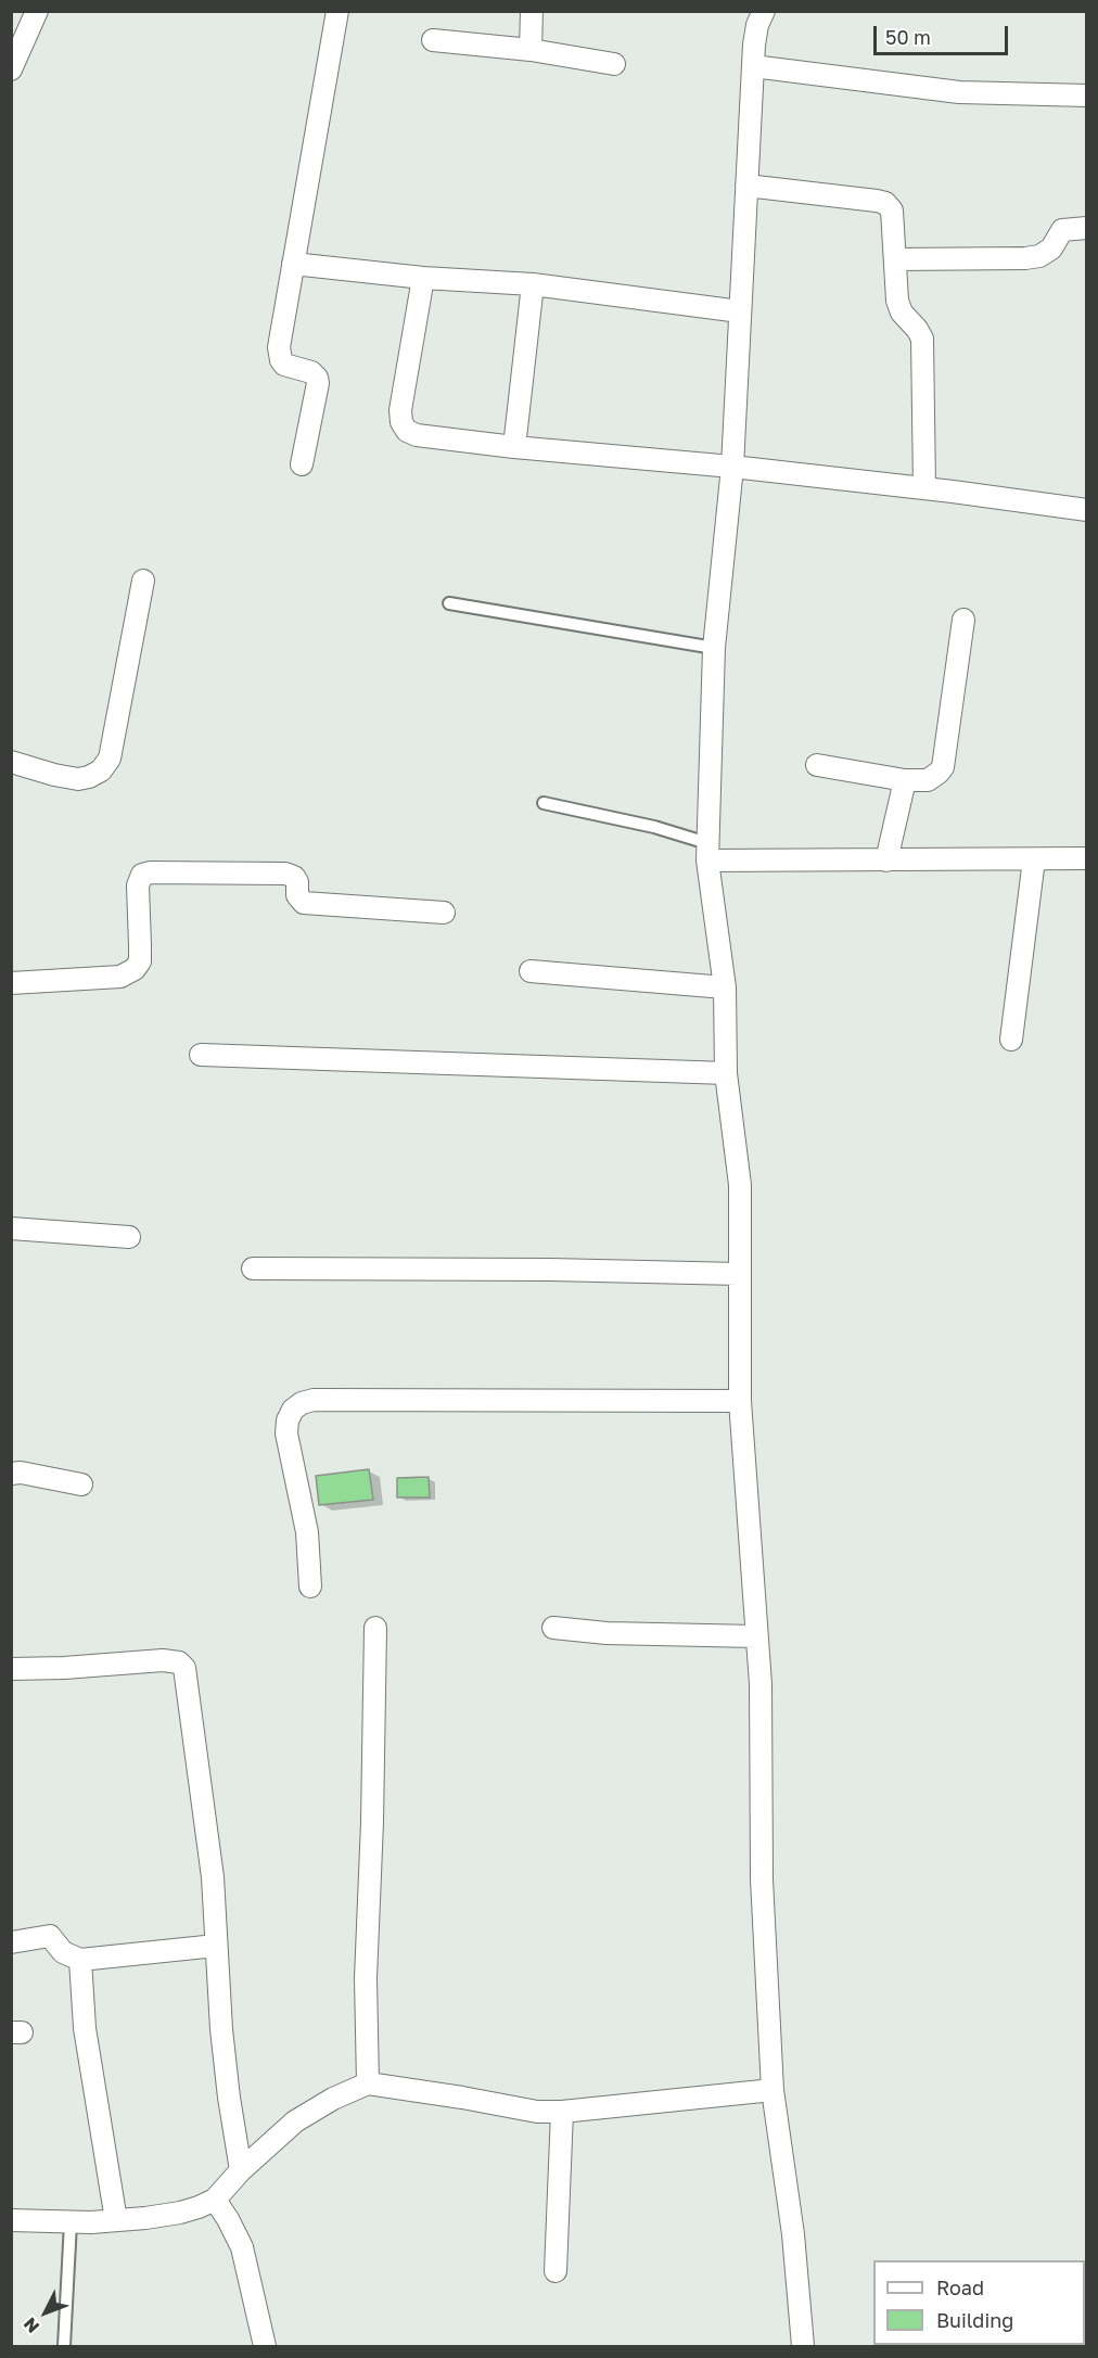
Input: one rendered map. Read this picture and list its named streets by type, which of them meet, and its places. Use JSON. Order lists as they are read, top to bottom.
{
  "legend": ["Road", "Building"],
  "scale_bar": "50 m",
  "north": "bottom left"
}
